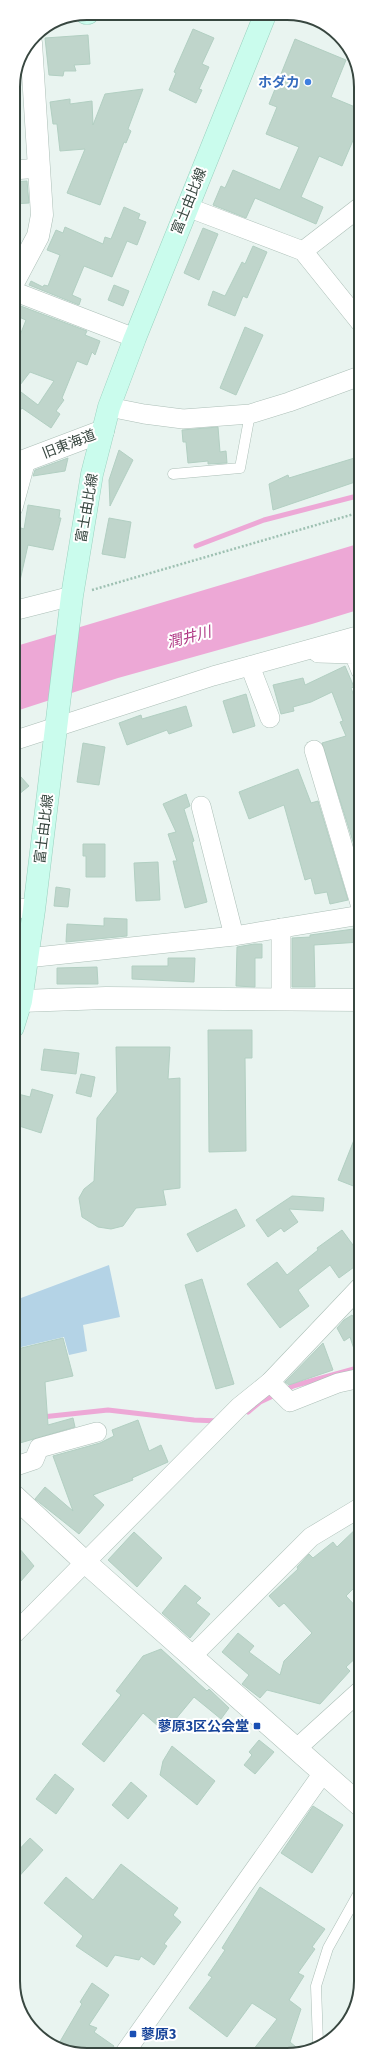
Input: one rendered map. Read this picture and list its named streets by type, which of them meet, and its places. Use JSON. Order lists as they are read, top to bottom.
{
  "streets": {
    "main road": ["富士由比線"],
    "street": ["旧東海道"]
  },
  "crossings": [
    ["富士由比線", "旧東海道"]
  ],
  "water": ["潤井川"],
  "places": {
    "other": ["ホダカ"],
    "transit": ["蓼原3区公会堂", "蓼原3"]
  }
}
